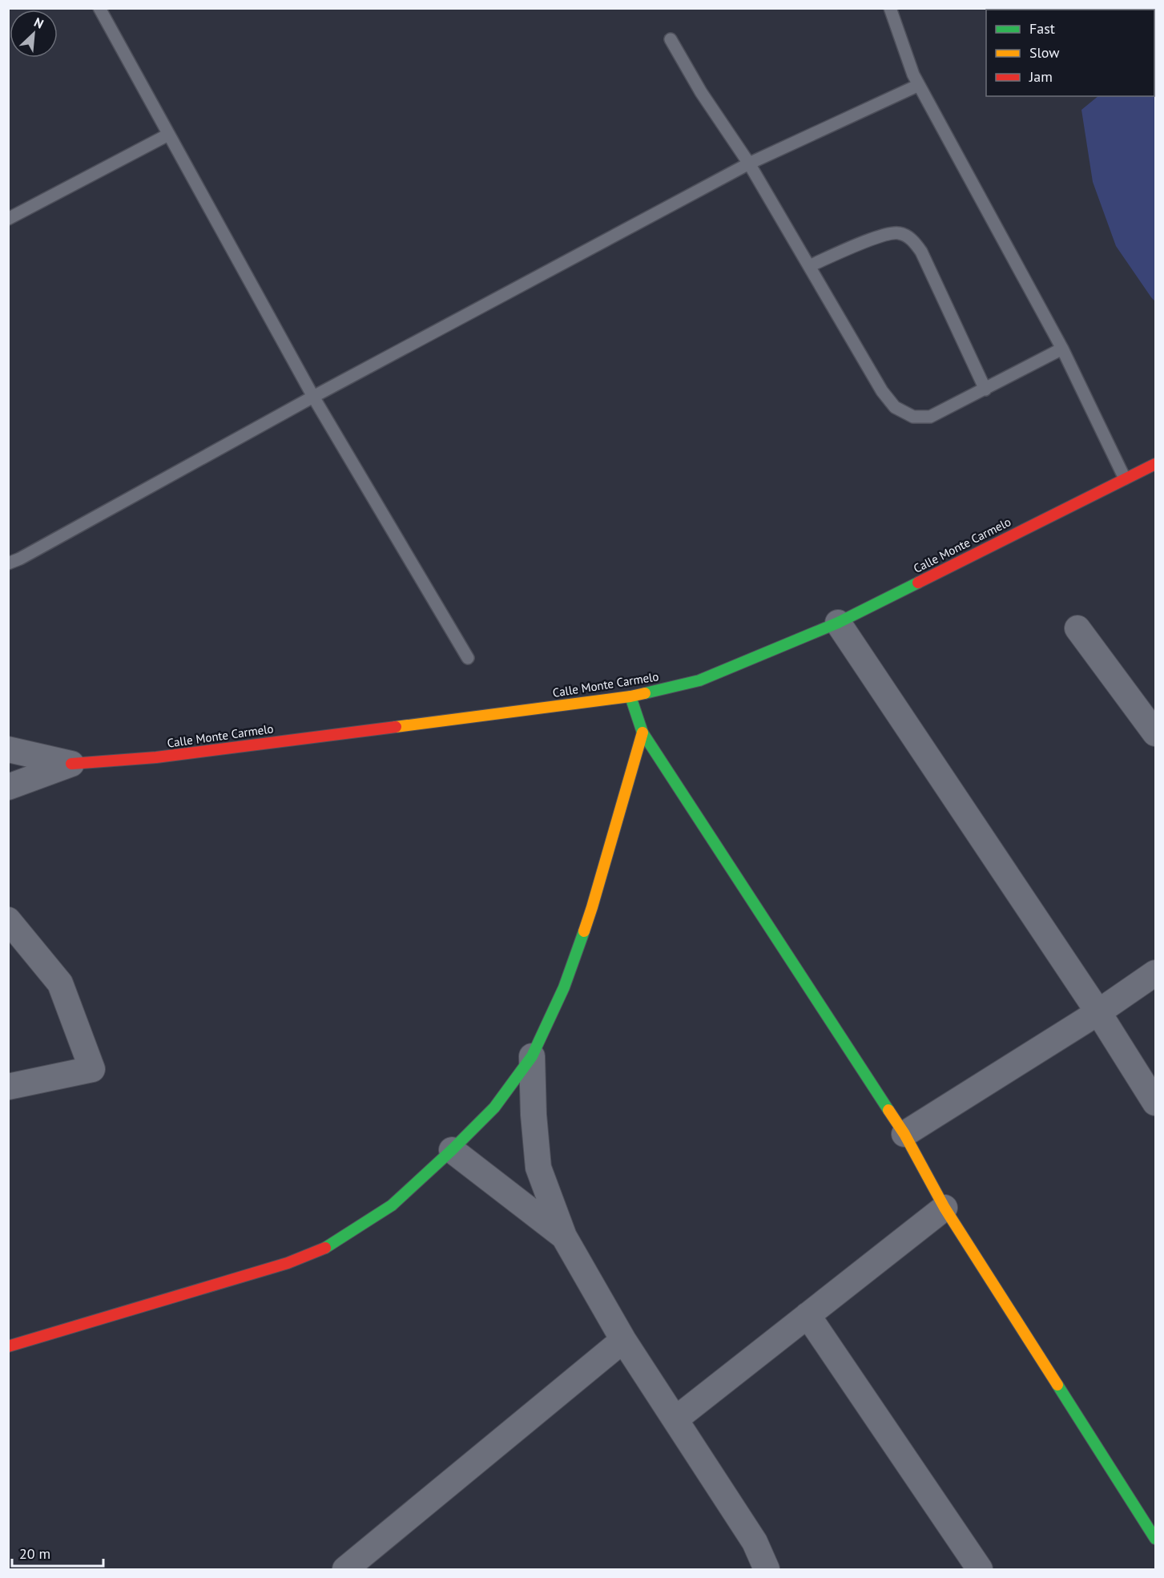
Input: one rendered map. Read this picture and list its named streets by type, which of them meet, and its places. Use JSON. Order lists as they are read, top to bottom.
{
  "streets": {
    "street": ["Calle Monte Carmelo"]
  },
  "legend": ["Fast", "Slow", "Jam"],
  "scale_bar": "20 m",
  "north": "top right"
}
